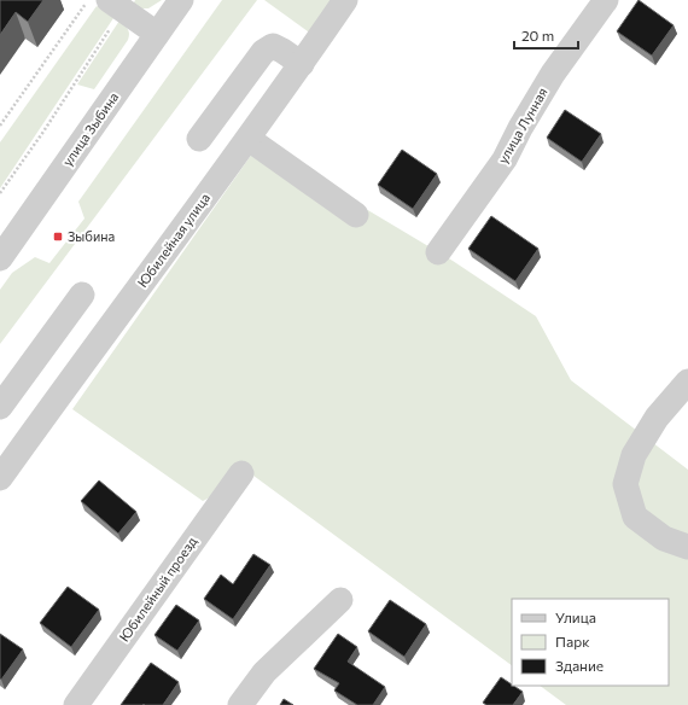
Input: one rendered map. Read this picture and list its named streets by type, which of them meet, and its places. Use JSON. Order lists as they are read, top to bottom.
{
  "streets": {
    "street": [
      "улица Лунная",
      "улица Зыбина",
      "Юбилейная улица",
      "Юбилейный проезд"
    ]
  },
  "places": {
    "transit": ["Зыбина"]
  },
  "legend": ["Улица", "Парк", "Здание"],
  "scale_bar": "20 m"
}
